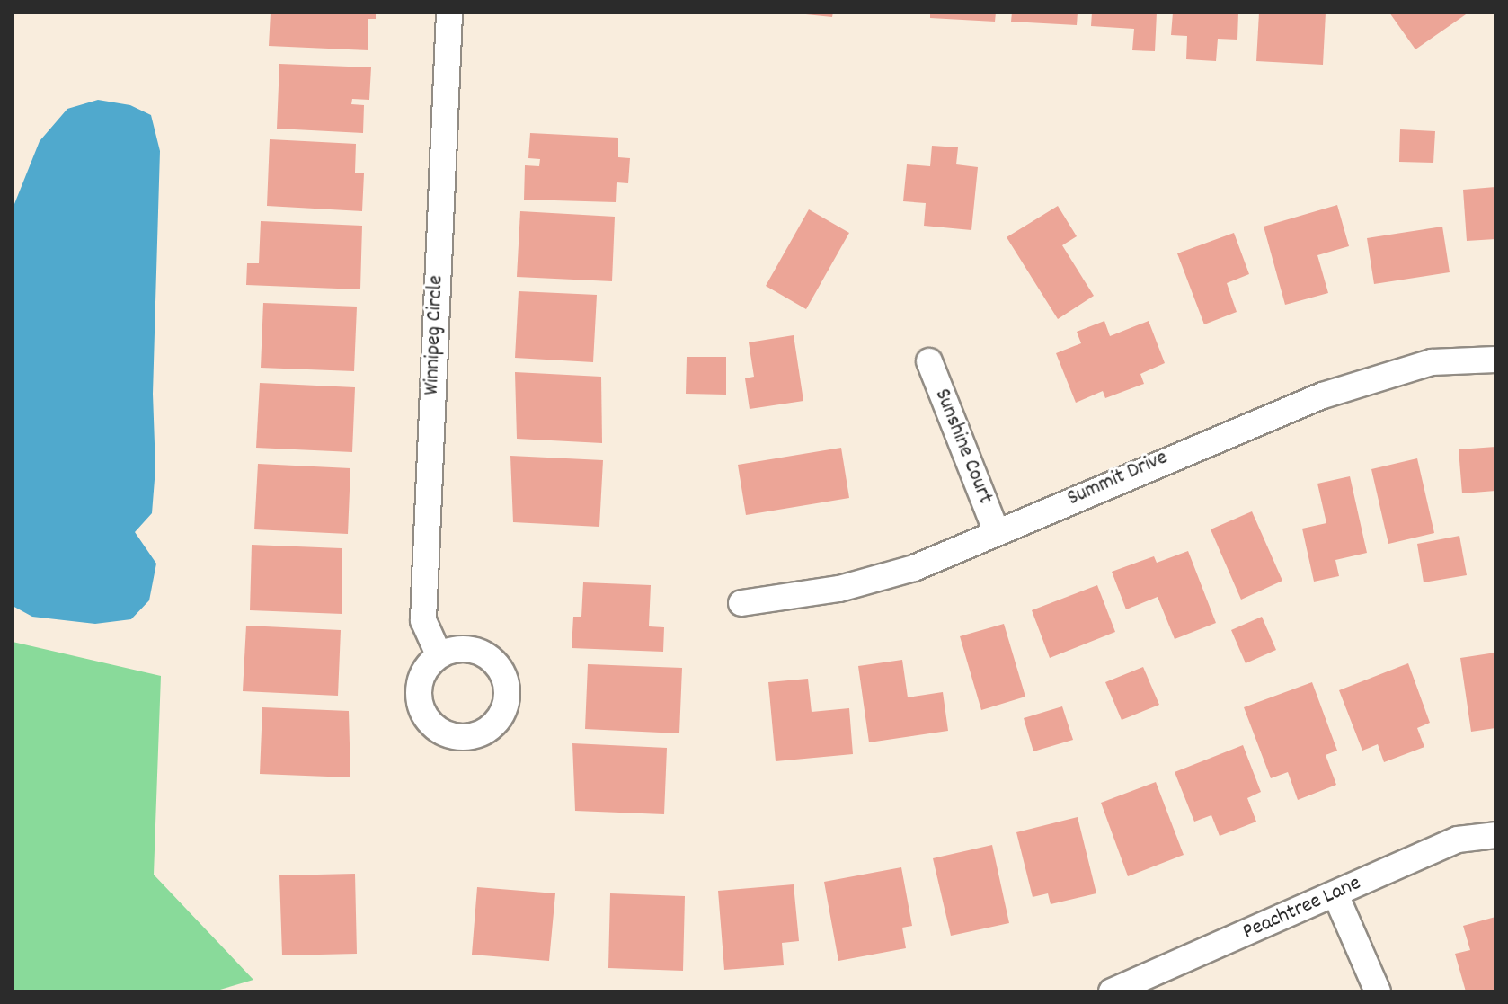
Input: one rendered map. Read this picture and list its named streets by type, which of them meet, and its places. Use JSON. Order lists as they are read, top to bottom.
{
  "streets": {
    "street": [
      "Winnipeg Circle",
      "Sunshine Court",
      "Summit Drive",
      "Peachtree Lane"
    ]
  },
  "crossings": [
    ["Sunshine Court", "Summit Drive"]
  ]
}
